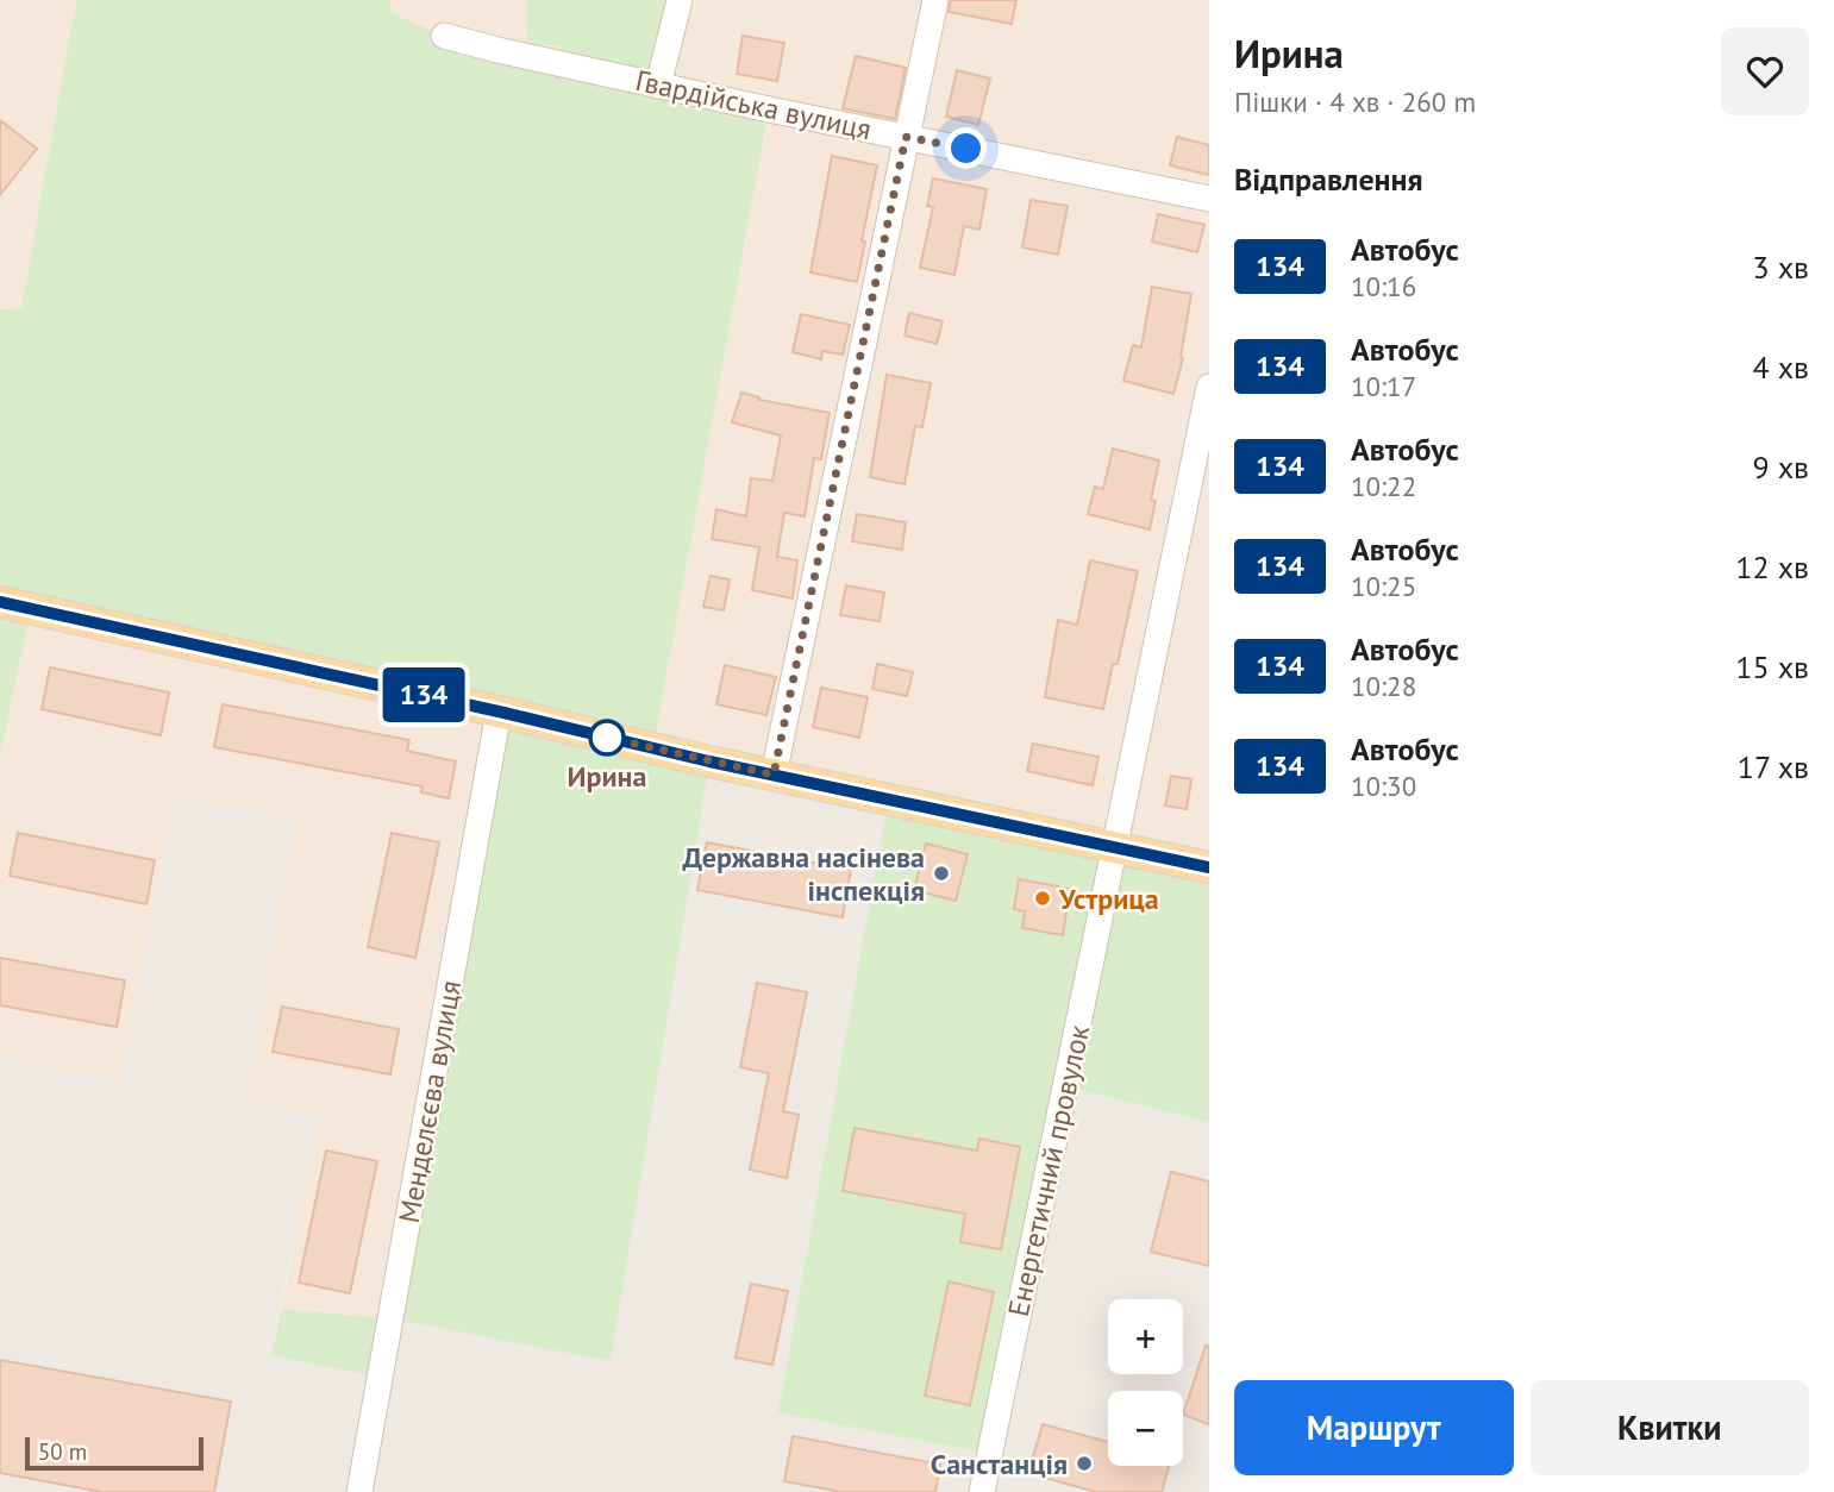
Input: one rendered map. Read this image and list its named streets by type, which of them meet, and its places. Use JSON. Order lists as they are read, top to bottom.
{
  "streets": {
    "street": ["Гвардійська вулиця", "Менделєєва вулиця", "Енергетичний провулок"]
  },
  "places": [
    "Ирина",
    "Державна насiнева iнспекцiя",
    "Устрица",
    "Санстанція"
  ],
  "lines": ["bus line 134"],
  "scale_bar": "50 m",
  "page": {
    "on_map": "134",
    "heading": [
      ["Ирина", "Пішки · 4 хв · 260 m"],
      "Відправлення"
    ],
    "list": [
      {
        "mark": "134",
        "name": "Автобус",
        "note": "10:16",
        "value": "3 хв"
      },
      {
        "mark": "134",
        "name": "Автобус",
        "note": "10:17",
        "value": "4 хв"
      },
      {
        "mark": "134",
        "name": "Автобус",
        "note": "10:22",
        "value": "9 хв"
      },
      {
        "mark": "134",
        "name": "Автобус",
        "note": "10:25",
        "value": "12 хв"
      },
      {
        "mark": "134",
        "name": "Автобус",
        "note": "10:28",
        "value": "15 хв"
      },
      {
        "mark": "134",
        "name": "Автобус",
        "note": "10:30",
        "value": "17 хв"
      }
    ],
    "map_buttons": ["+", "−"],
    "buttons": ["Маршрут", "Квитки"],
    "scale": "50 m"
  }
}
